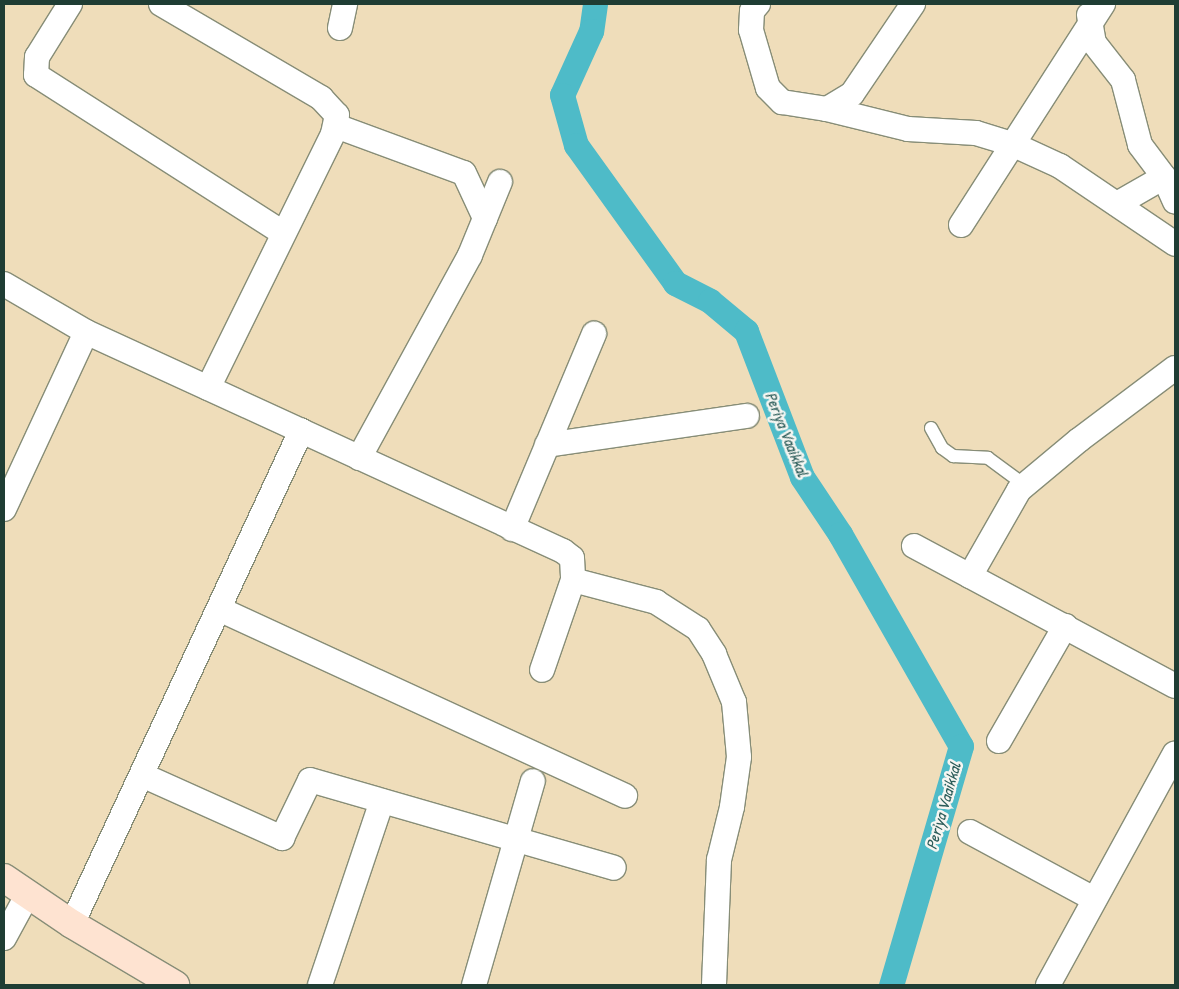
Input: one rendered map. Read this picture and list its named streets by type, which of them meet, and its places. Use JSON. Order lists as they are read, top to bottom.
{
  "water": ["Periya Vaaikkal"]
}
